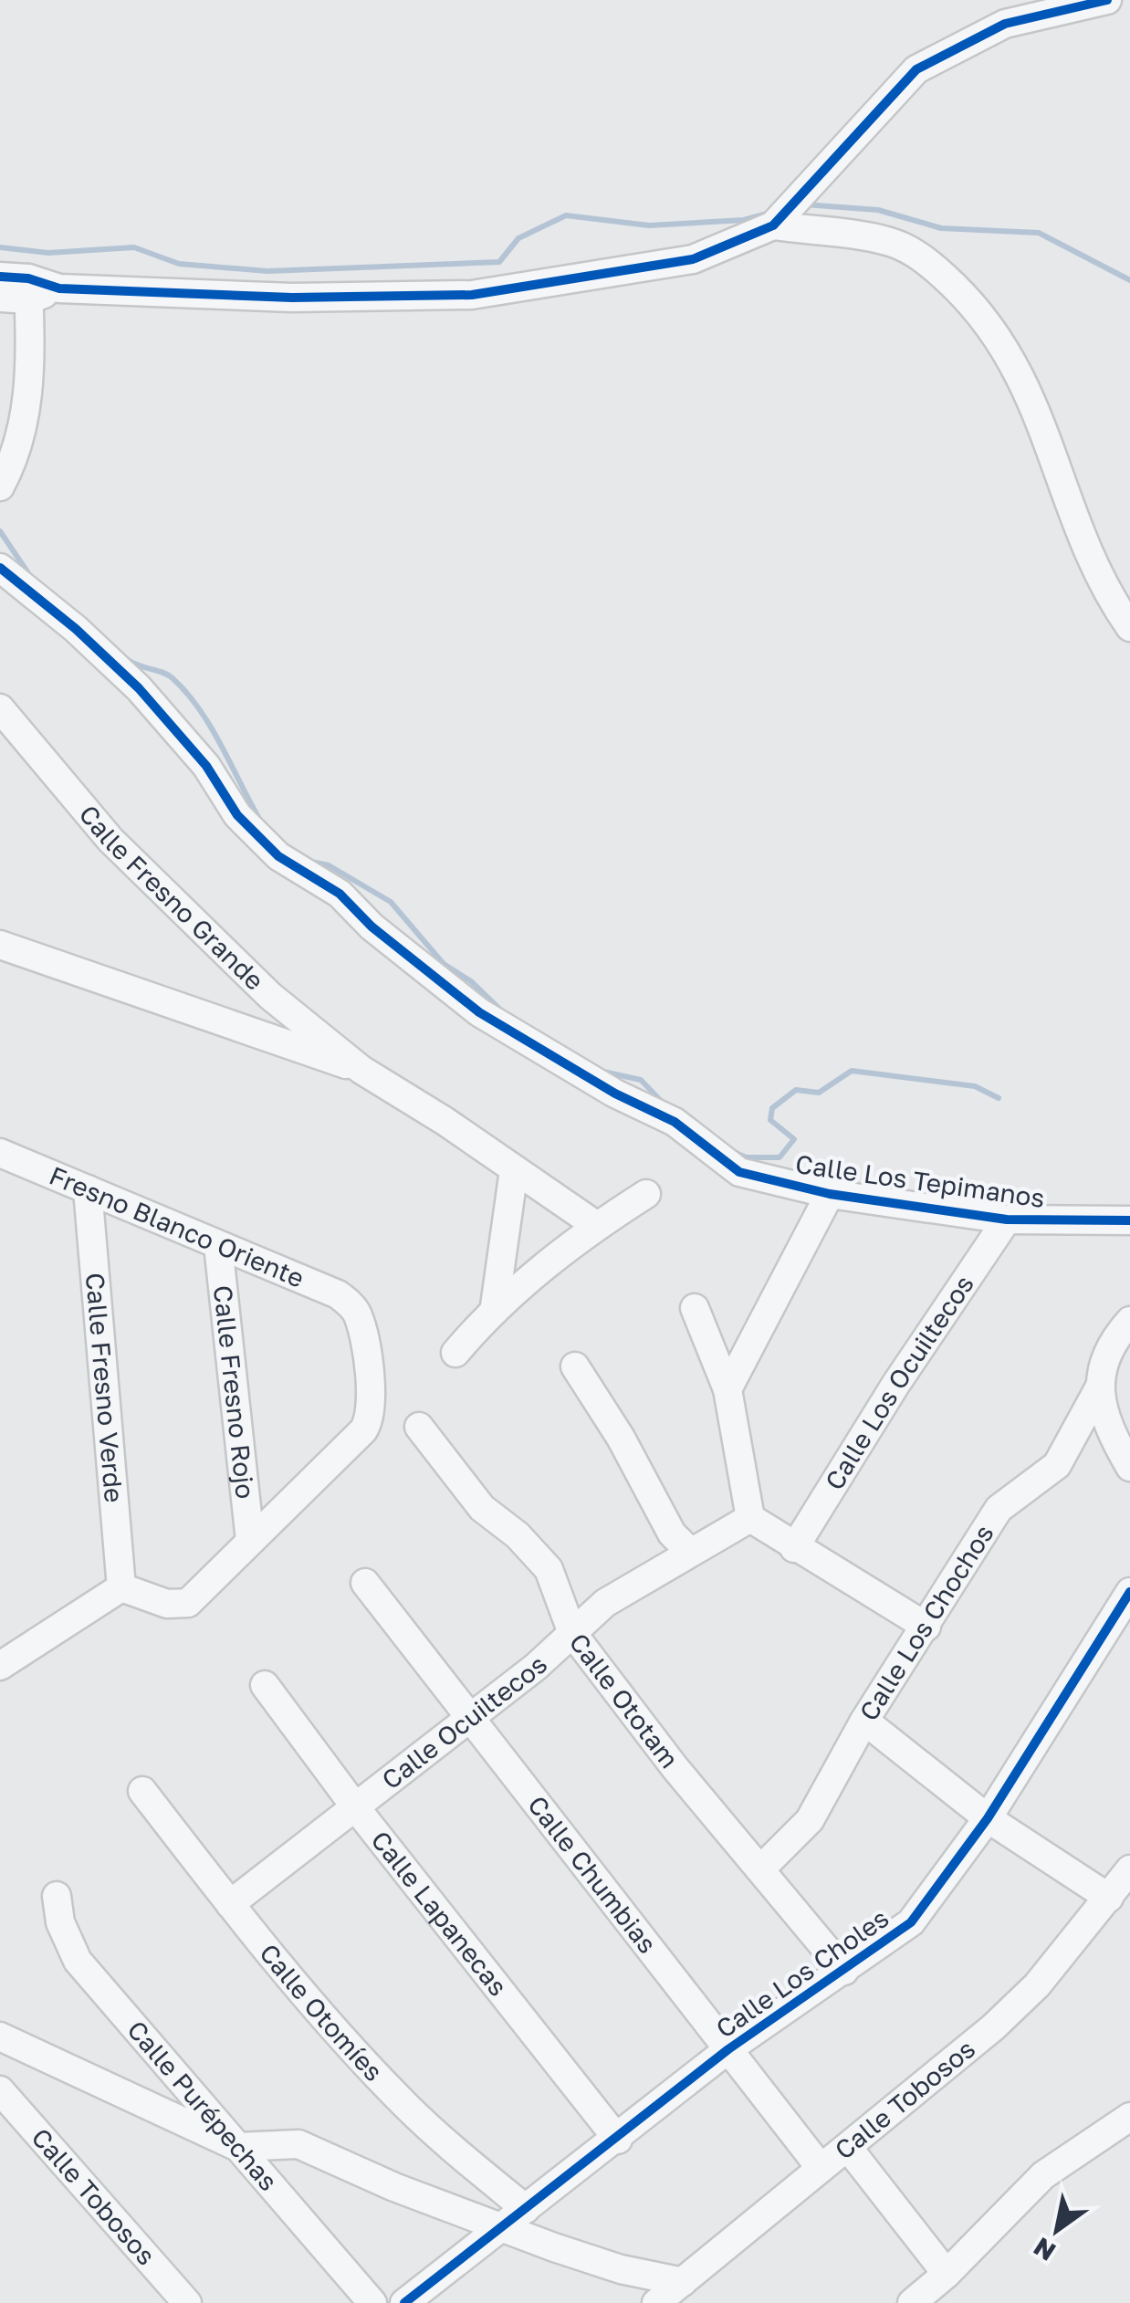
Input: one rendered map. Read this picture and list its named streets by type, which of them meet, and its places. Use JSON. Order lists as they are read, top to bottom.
{
  "streets": {
    "street": [
      "Calle Fresno Grande",
      "Calle Los Tepimanos",
      "Fresno Blanco Oriente",
      "Calle Los Ocuiltecos",
      "Calle Fresno Verde",
      "Calle Fresno Rojo",
      "Calle Los Chochos",
      "Calle Ototam",
      "Calle Ocuiltecos",
      "Calle Chumbias",
      "Calle Lapanecas",
      "Calle Los Choles",
      "Calle Otomíes",
      "Calle Tobosos",
      "Calle Purépechas"
    ]
  },
  "crossings": [
    ["Calle Los Tepimanos", "Calle Los Ocuiltecos"],
    ["Fresno Blanco Oriente", "Calle Fresno Verde"],
    ["Fresno Blanco Oriente", "Calle Fresno Rojo"],
    ["Calle Los Chochos", "Calle Ototam"],
    ["Calle Ototam", "Calle Ocuiltecos"],
    ["Calle Ototam", "Calle Los Choles"],
    ["Calle Ocuiltecos", "Calle Chumbias"],
    ["Calle Ocuiltecos", "Calle Lapanecas"],
    ["Calle Ocuiltecos", "Calle Otomíes"],
    ["Calle Chumbias", "Calle Los Choles"],
    ["Calle Chumbias", "Calle Tobosos"],
    ["Calle Lapanecas", "Calle Los Choles"],
    ["Calle Los Choles", "Calle Otomíes"]
  ],
  "north": "bottom left"
}
